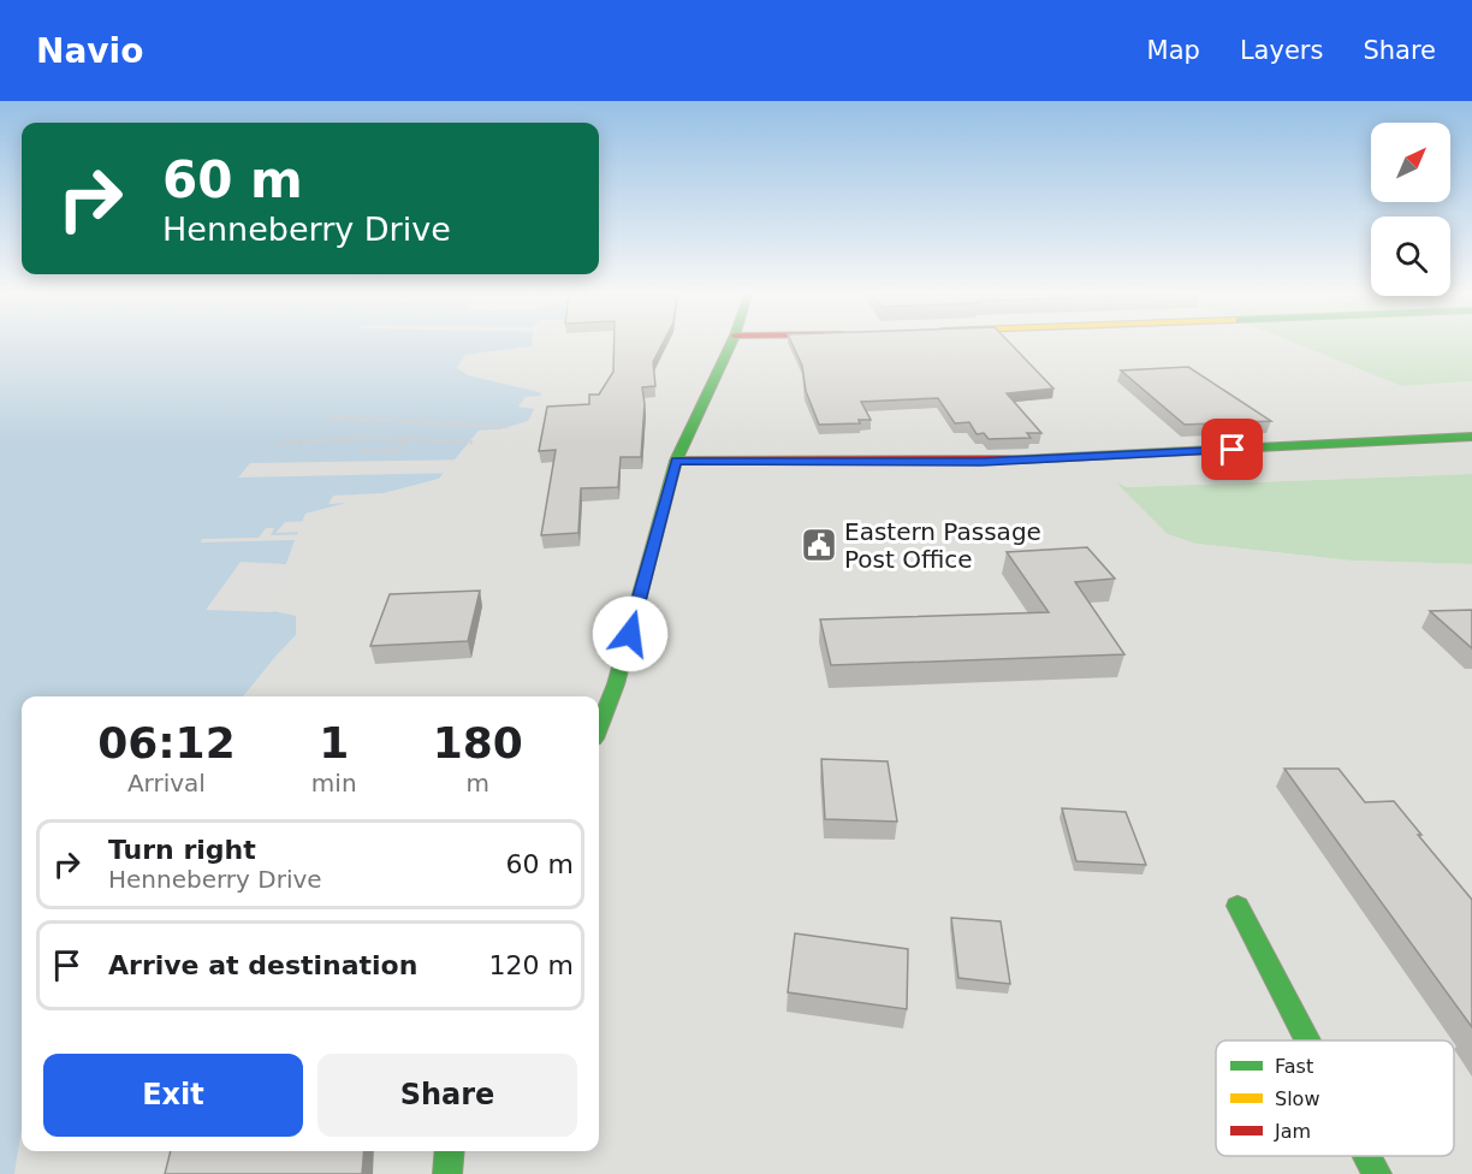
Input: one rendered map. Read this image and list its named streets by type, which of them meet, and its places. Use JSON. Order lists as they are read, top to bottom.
{
  "places": {
    "public building": ["Eastern Passage Post Office"]
  },
  "legend": ["Fast", "Slow", "Jam"],
  "north": "top right",
  "page": {
    "header": "Navio",
    "nav": ["Map", "Layers", "Share"],
    "turn": ["60 m", "Henneberry Drive"],
    "eta": [
      "06:12",
      "Arrival",
      "1",
      "min",
      "180",
      "m"
    ],
    "list": [
      {
        "name": "Turn right",
        "note": "Henneberry Drive",
        "value": "60 m"
      },
      {
        "name": "Arrive at destination",
        "value": "120 m"
      }
    ],
    "buttons": ["Exit", "Share"]
  }
}
